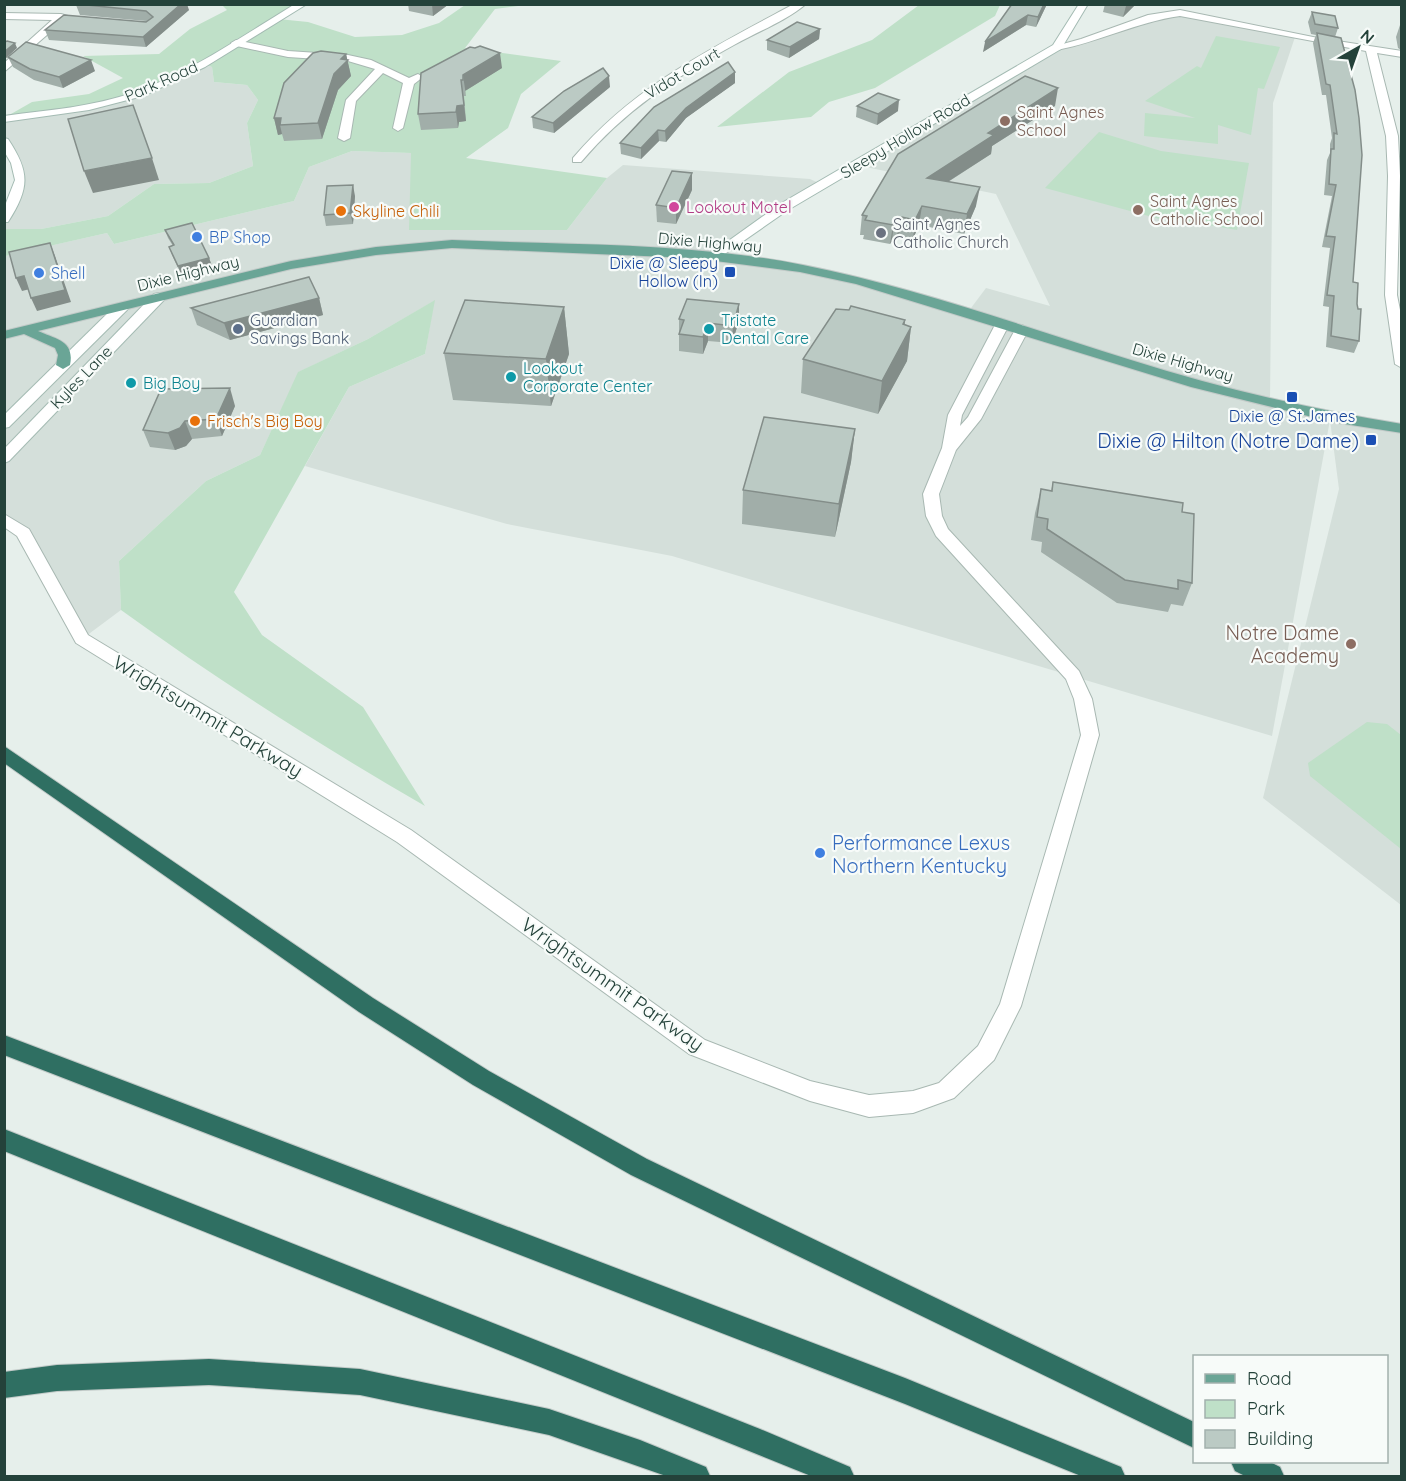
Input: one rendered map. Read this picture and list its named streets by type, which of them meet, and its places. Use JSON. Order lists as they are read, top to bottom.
{
  "streets": {
    "main road": ["Dixie Highway"],
    "street": [
      "Vidot Court",
      "Park Road",
      "Sleepy Hollow Road",
      "Kyles Lane",
      "Wrightsummit Parkway"
    ]
  },
  "crossings": [
    ["Sleepy Hollow Road", "Dixie Highway"],
    ["Dixie Highway", "Kyles Lane"],
    ["Dixie Highway", "Wrightsummit Parkway"]
  ],
  "places": {
    "other": [
      "Saint Agnes School",
      "Lookout Motel",
      "Saint Agnes Catholic School",
      "Skyline Chili",
      "Saint Agnes Catholic Church",
      "BP Shop",
      "Shell",
      "Guardian Savings Bank",
      "Tristate Dental Care",
      "Lookout Corporate Center",
      "Big Boy",
      "Frisch's Big Boy",
      "Notre Dame Academy",
      "Performance Lexus Northern Kentucky"
    ],
    "transit": ["Dixie @ Sleepy Hollow (In)", "Dixie @ St.James", "Dixie @ Hilton (Notre Dame)"]
  },
  "legend": ["Road", "Park", "Building"],
  "north": "top right"
}
